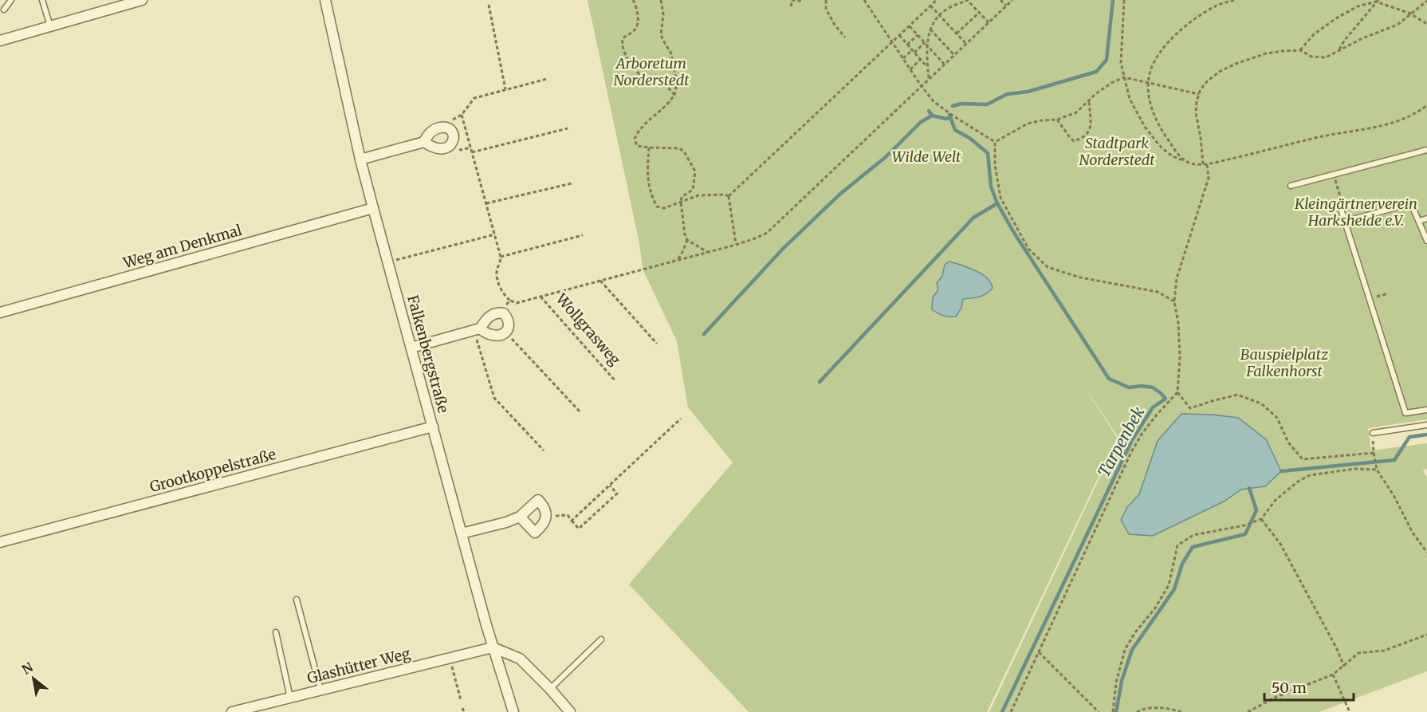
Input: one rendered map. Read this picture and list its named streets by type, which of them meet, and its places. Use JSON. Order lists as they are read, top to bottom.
{
  "streets": {
    "street": [
      "Weg am Denkmal",
      "Falkenbergstraße",
      "Grootkoppelstraße",
      "Glashütter Weg"
    ],
    "path": ["Wollgrasweg"]
  },
  "crossings": [
    ["Weg am Denkmal", "Falkenbergstraße"],
    ["Falkenbergstraße", "Grootkoppelstraße"],
    ["Falkenbergstraße", "Glashütter Weg"]
  ],
  "water": ["Tarpenbek"],
  "parks": [
    "Arboretum Norderstedt",
    "Stadtpark Norderstedt",
    "Wilde Welt",
    "Kleingärtnerverein Harksheide e.V.",
    "Bauspielplatz Falkenhorst"
  ],
  "scale_bar": "50 m",
  "north": "top left"
}
